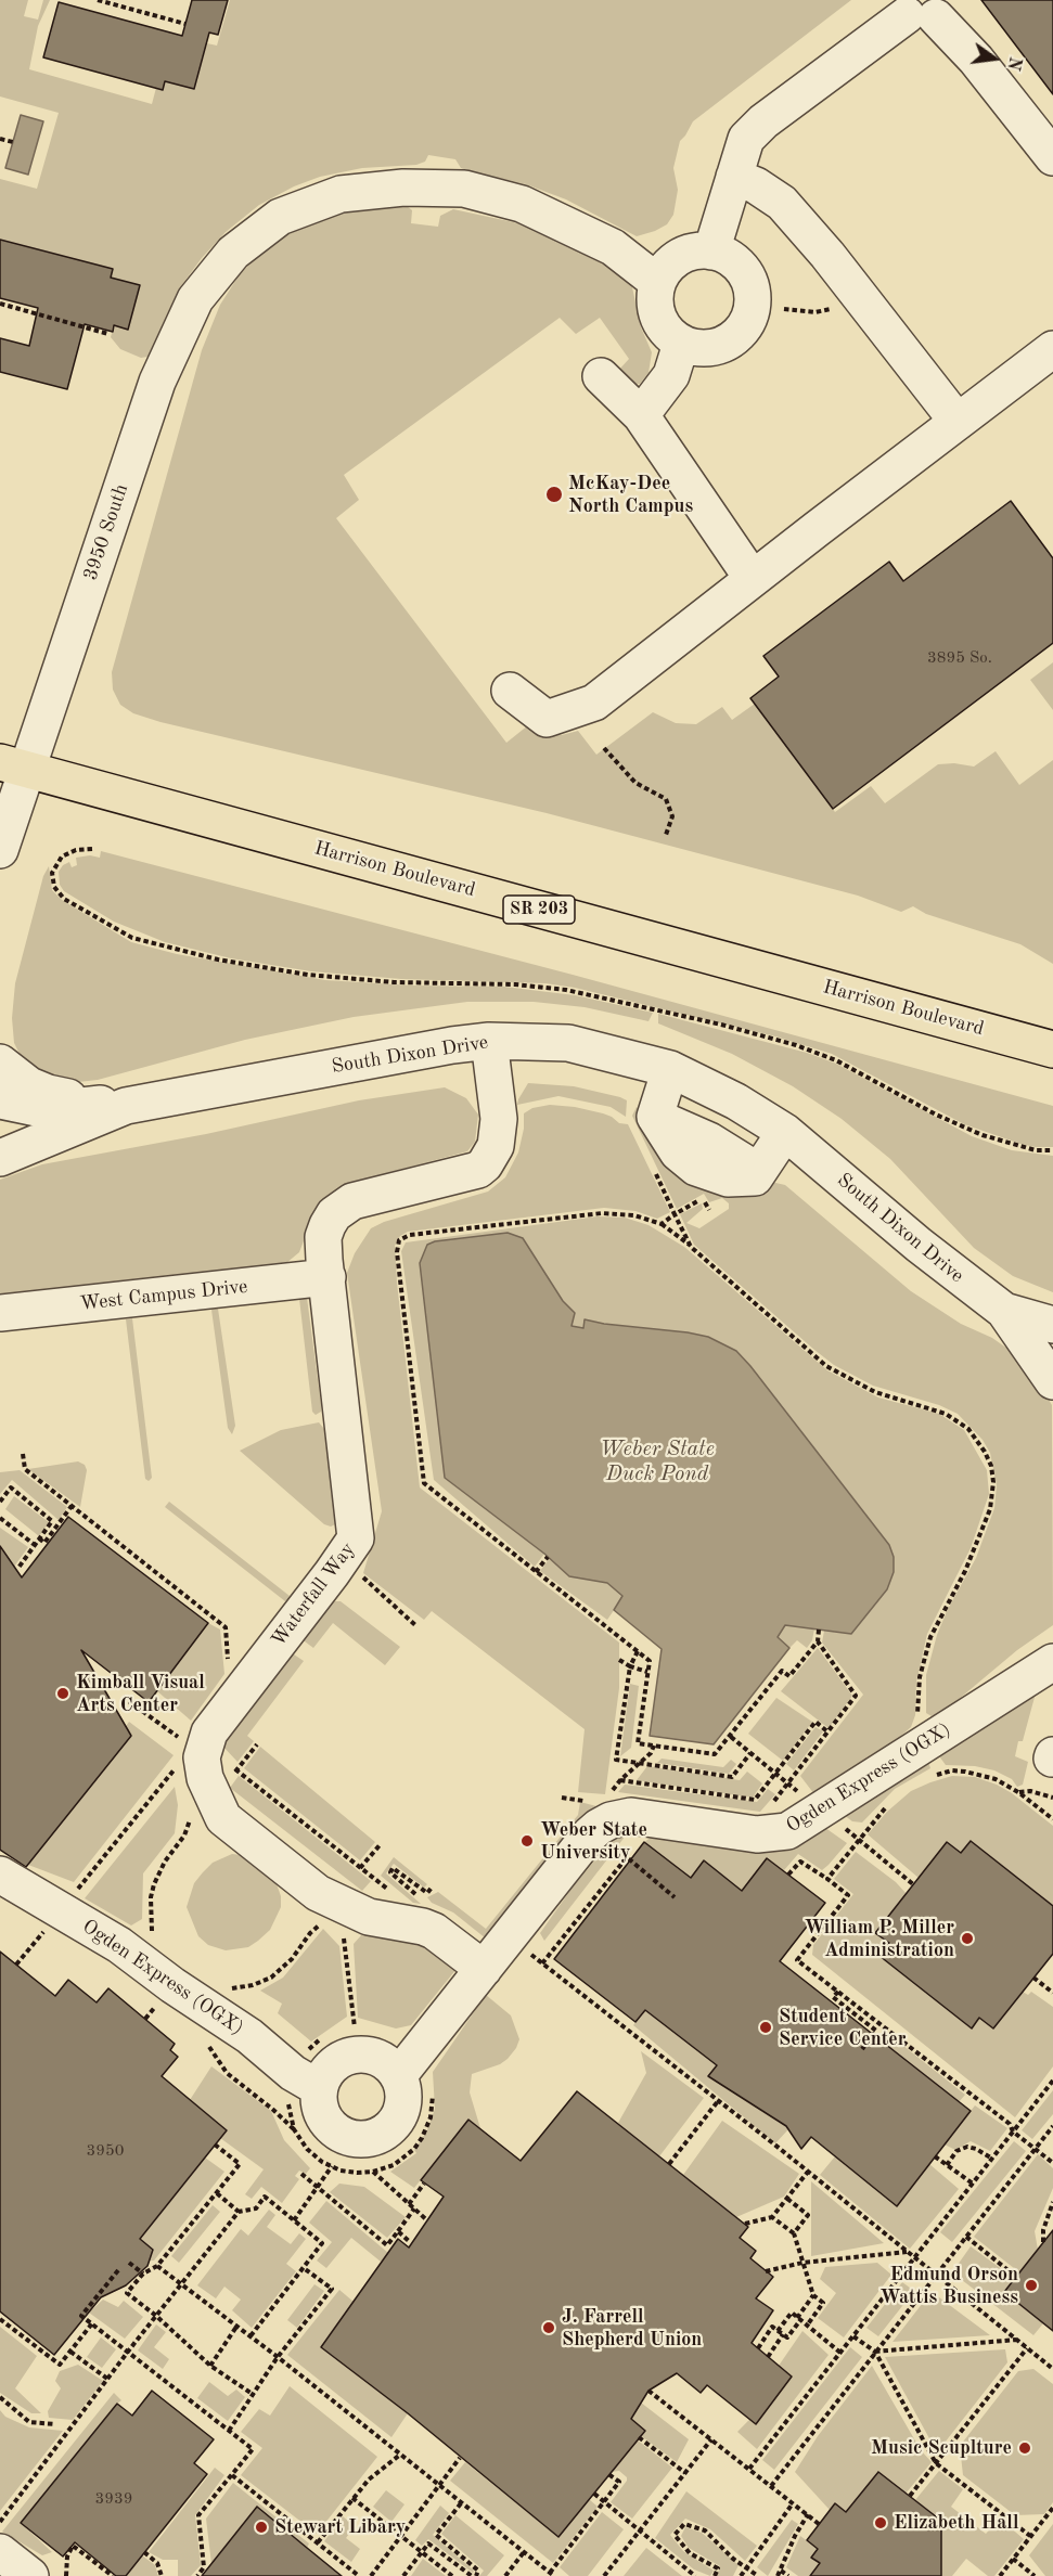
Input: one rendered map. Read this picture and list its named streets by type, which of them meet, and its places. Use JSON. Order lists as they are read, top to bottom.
{
  "streets": {
    "main road": ["Harrison Boulevard", "SR 203"],
    "street": [
      "3950 South",
      "South Dixon Drive",
      "West Campus Drive",
      "Waterfall Way",
      "Ogden Express (OGX)"
    ]
  },
  "crossings": [
    ["3950 South", "Harrison Boulevard"],
    ["South Dixon Drive", "Waterfall Way"],
    ["West Campus Drive", "Waterfall Way"],
    ["Waterfall Way", "Ogden Express (OGX)"]
  ],
  "water": ["Weber State Duck Pond"],
  "places": [
    "McKay-Dee North Campus",
    "Kimball Visual Arts Center",
    "Weber State University",
    "William P. Miller Administration",
    "Student Service Center",
    "Edmund Orson Wattis Business",
    "J. Farrell Shepherd Union",
    "Music Scuplture",
    "Elizabeth Hall",
    "Stewart Libary"
  ],
  "house_numbers": ["3895 So.", "3950", "3939"],
  "north": "right"
}
